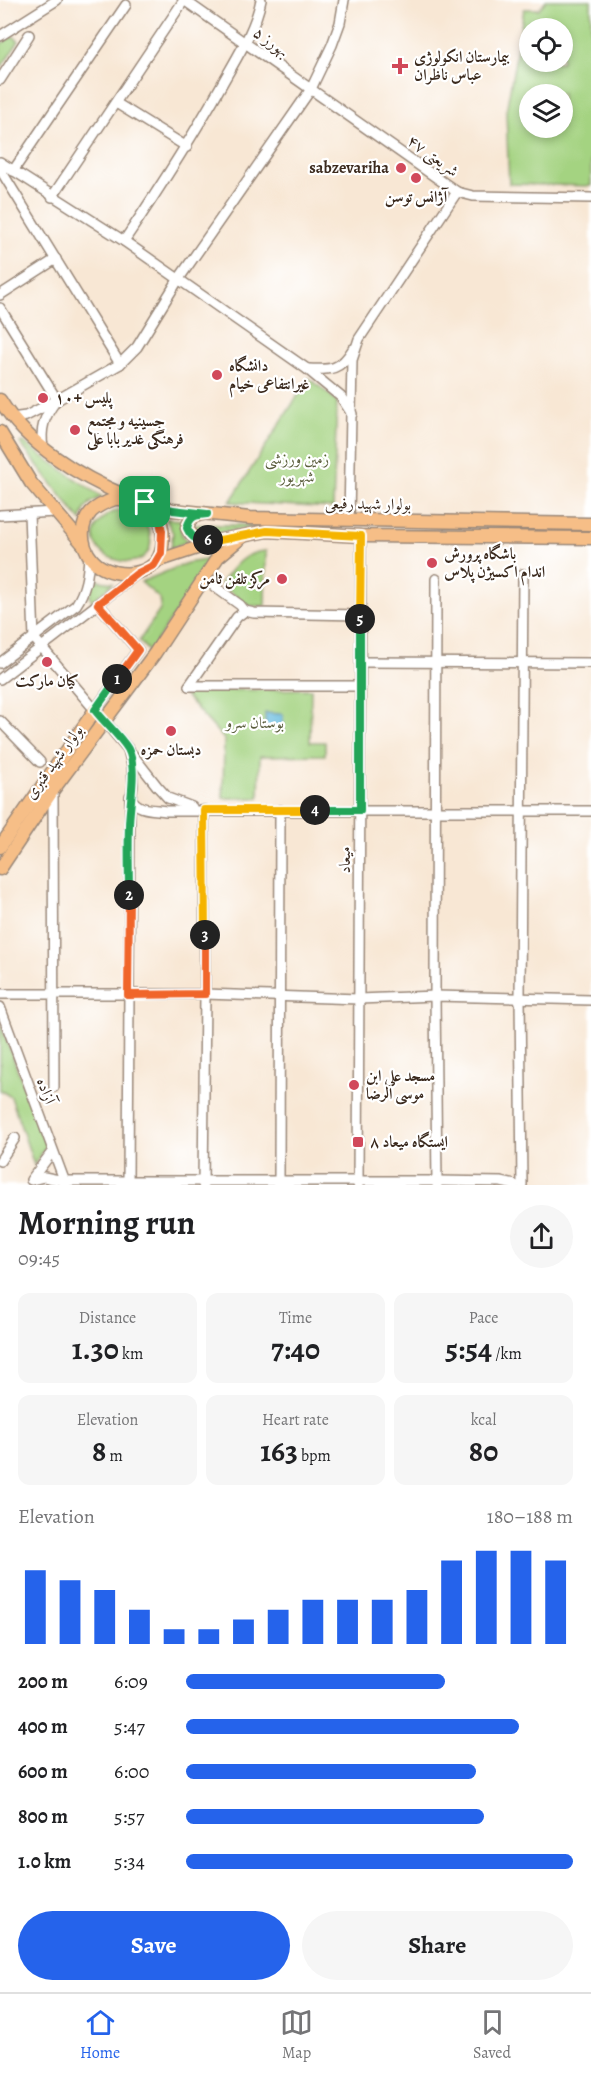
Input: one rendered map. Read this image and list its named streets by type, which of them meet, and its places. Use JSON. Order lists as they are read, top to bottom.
{
  "streets": {
    "main road": ["بولوار شهید رفیعی", "بولوار شهید قنبری"],
    "street": [
      "بهورز ۵",
      "شریعتی ۴۷",
      "میعاد",
      "آزاده"
    ]
  },
  "crossings": [
    ["بهورز ۵", "شریعتی ۴۷"],
    ["بولوار شهید رفیعی", "بولوار شهید قنبری"],
    ["بولوار شهید رفیعی", "میعاد"]
  ],
  "parks": ["زمین ورزشی شهریور", "بوستان سرو"],
  "places": {
    "health": ["بیمارستان انکولوژی عباس ناظران"],
    "other": [
      "sabzevariha",
      "آژانس توسن",
      "دانشگاه غیرانتفاعی خیام",
      "پلیس +۱۰",
      "جسینیه و مجتمع فرهنگی غدیر بابا علی",
      "باشگاه پرورش اندام اکسیژن پلاس",
      "مرکز تلفن ثامن",
      "کیان مارکت",
      "دبستان حمزه",
      "مسجد علی ابن موسی الرضا"
    ],
    "transit": ["ایستگاه میعاد ۸"]
  },
  "page": {
    "pins": [
      "6",
      "5",
      "1",
      "4",
      "2",
      "3"
    ],
    "heading": ["Morning run", "09:45"],
    "stats": [
      ["Distance", "1.30 km"],
      ["Time", "7:40"],
      ["Pace", "5:54 /km"],
      ["Elevation", "8 m"],
      ["Heart rate", "163 bpm"],
      ["kcal", "80"]
    ],
    "chart": ["Elevation", "180–188 m"],
    "list": [
      {
        "name": "200 m",
        "note": "6:09"
      },
      {
        "name": "400 m",
        "note": "5:47"
      },
      {
        "name": "600 m",
        "note": "6:00"
      },
      {
        "name": "800 m",
        "note": "5:57"
      },
      {
        "name": "1.0 km",
        "note": "5:34"
      }
    ],
    "buttons": ["Save", "Share"],
    "tabs": ["Home", "Map", "Saved"]
  }
}
